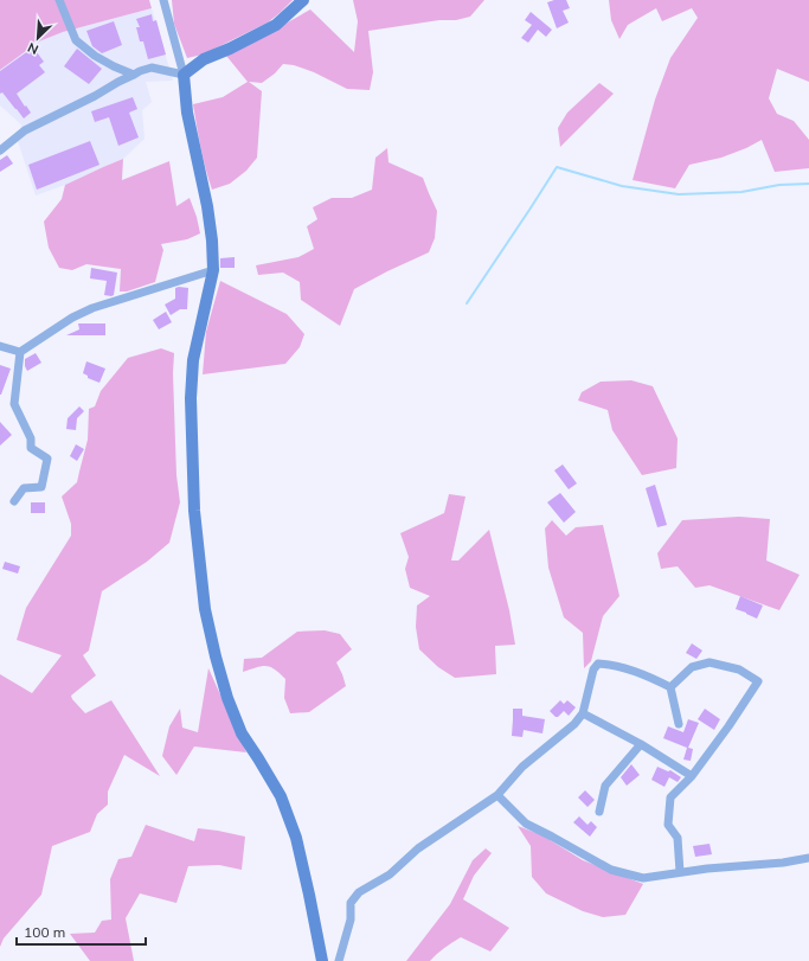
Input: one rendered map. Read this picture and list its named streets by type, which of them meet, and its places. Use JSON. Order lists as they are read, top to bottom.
{
  "scale_bar": "100 m",
  "north": "bottom left"
}
